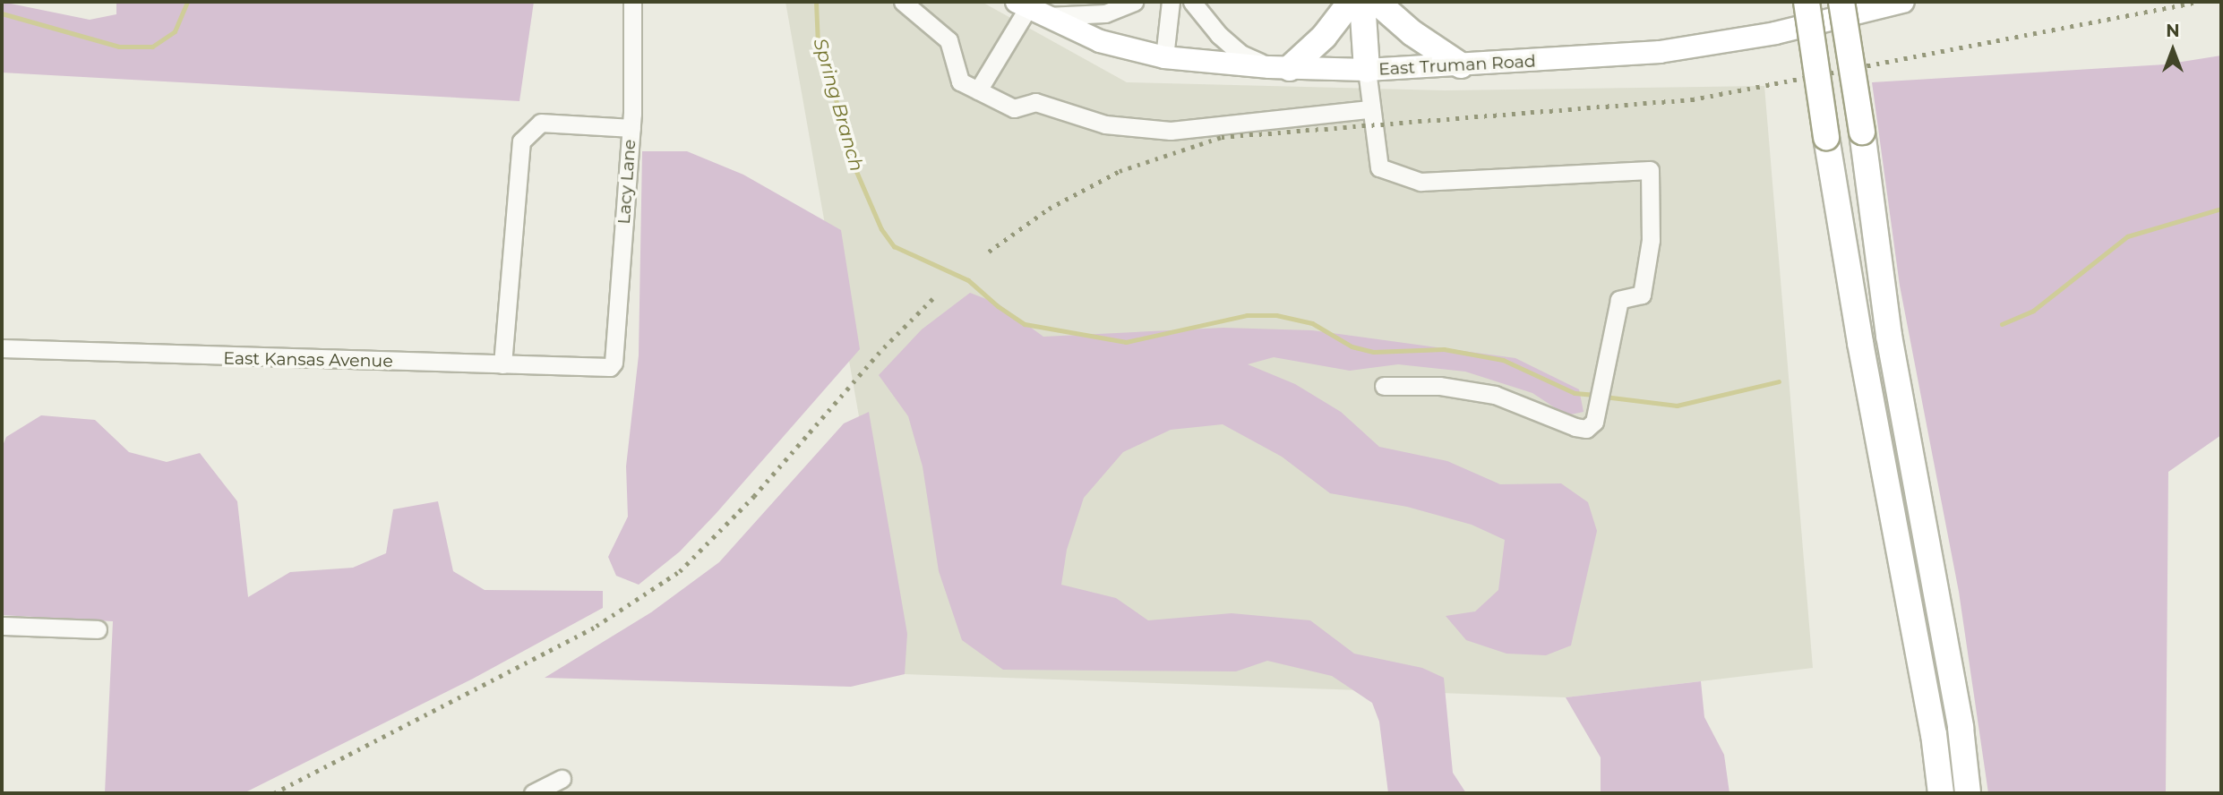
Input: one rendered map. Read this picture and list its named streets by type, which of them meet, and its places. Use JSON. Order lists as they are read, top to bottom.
{
  "streets": {
    "main road": ["East Truman Road"],
    "street": ["Lacy Lane", "East Kansas Avenue"]
  },
  "crossings": [
    ["Lacy Lane", "East Kansas Avenue"]
  ],
  "water": ["Spring Branch"],
  "north": "top"
}
